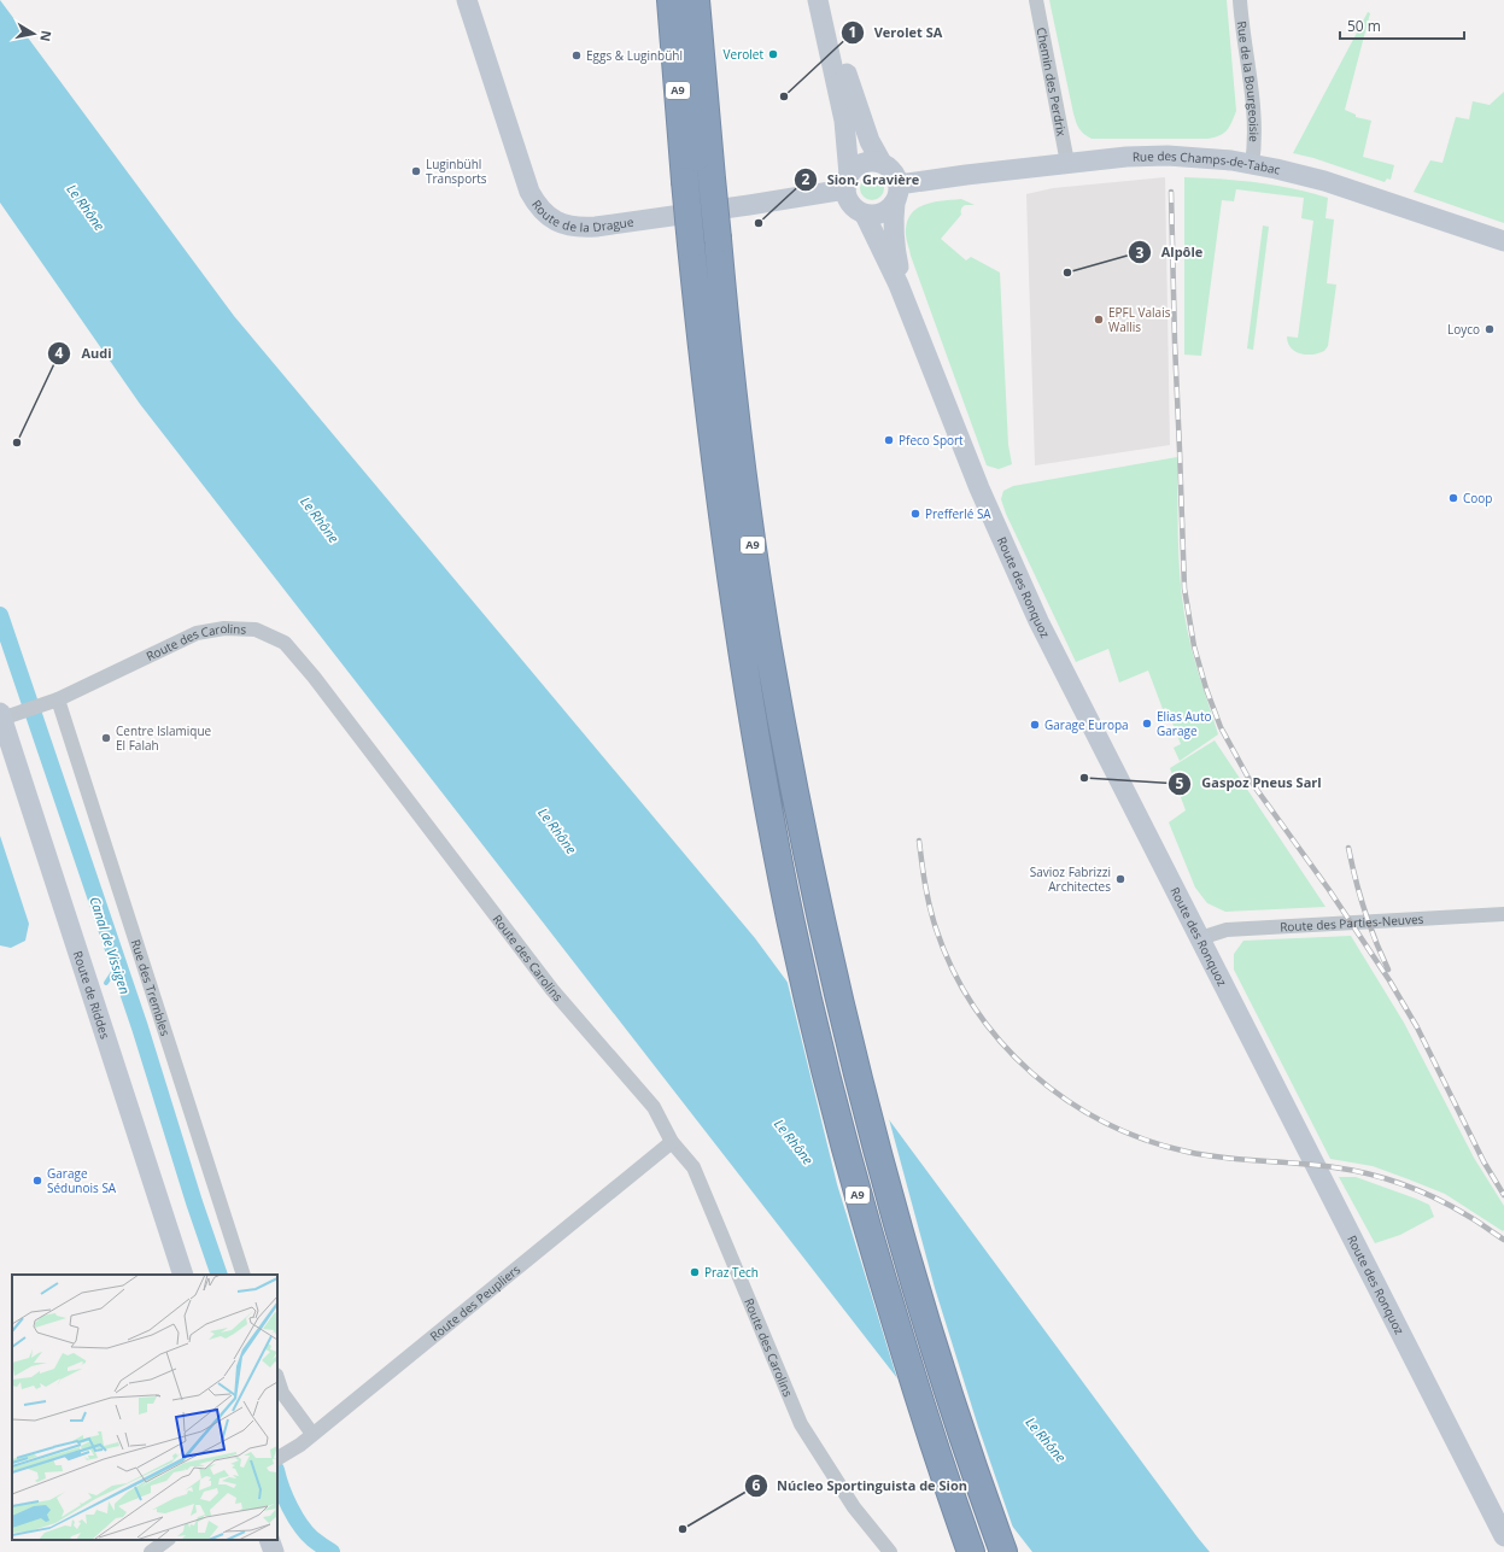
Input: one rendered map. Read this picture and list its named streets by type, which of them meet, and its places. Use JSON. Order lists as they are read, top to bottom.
{
  "streets": {
    "highway": ["A9"],
    "street": [
      "Chemin des Perdrix",
      "Rue de la Bourgeoisie",
      "Rue des Champs-de-Tabac",
      "Route de la Drague",
      "Route des Ronquoz",
      "Route des Carolins",
      "Route des Parties-Neuves",
      "Rue des Trembles",
      "Route de Riddes",
      "Route des Peupliers"
    ]
  },
  "crossings": [
    ["Chemin des Perdrix", "Rue des Champs-de-Tabac"],
    ["Rue de la Bourgeoisie", "Rue des Champs-de-Tabac"],
    ["Rue des Champs-de-Tabac", "Route de la Drague"],
    ["Rue des Champs-de-Tabac", "Route des Ronquoz"],
    ["Route de la Drague", "Route des Ronquoz"],
    ["Route des Ronquoz", "Route des Parties-Neuves"],
    ["Route des Carolins", "Rue des Trembles"],
    ["Route des Carolins", "Route de Riddes"],
    ["Route des Carolins", "Route des Peupliers"]
  ],
  "water": ["Le Rhône", "Canal de Vissigen"],
  "places": [
    "Verolet",
    "Eggs & Luginbühl",
    "Verolet SA",
    "Luginbühl Transports",
    "Sion, Gravière",
    "Alpôle",
    "EPFL Valais Wallis",
    "Loyco",
    "Pfeco Sport",
    "Audi",
    "Coop",
    "Prefferlé SA",
    "Elias Auto Garage",
    "Garage Europa",
    "Centre Islamique El Falah",
    "Gaspoz Pneus Sarl",
    "Savioz Fabrizzi Architectes",
    "Garage Sédunois SA",
    "Praz Tech",
    "Núcleo Sportinguista de Sion"
  ],
  "scale_bar": "50 m",
  "north": "right"
}
